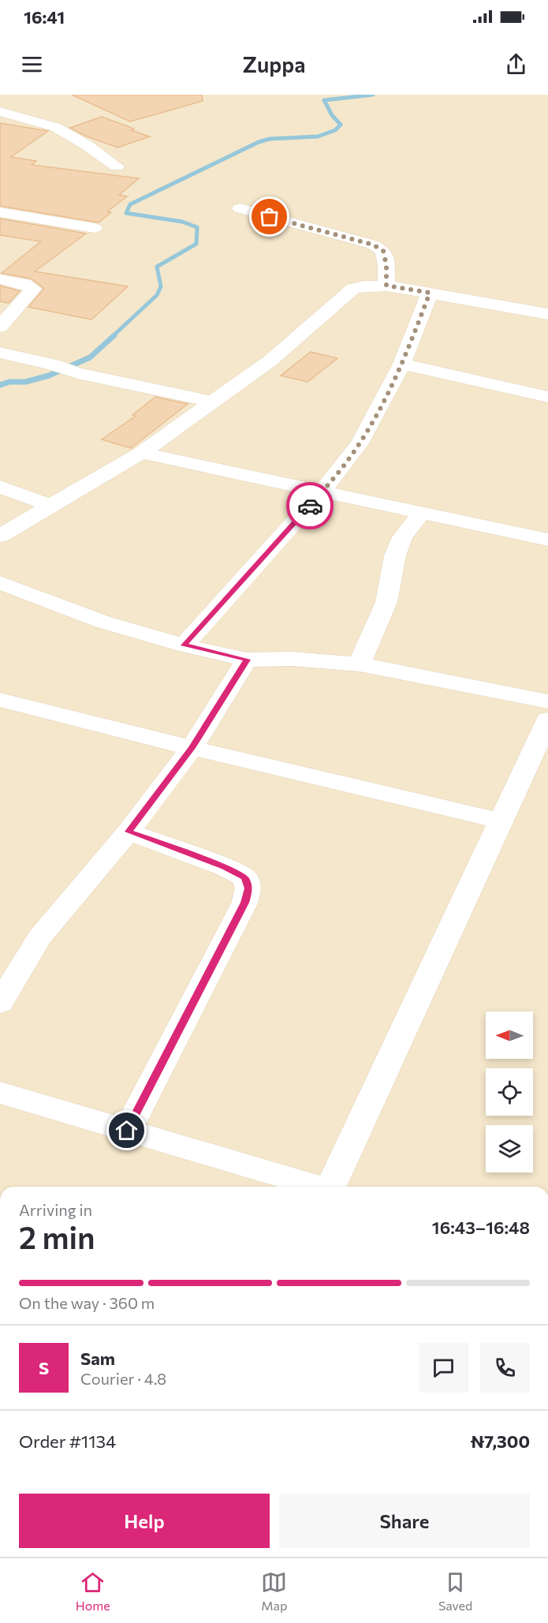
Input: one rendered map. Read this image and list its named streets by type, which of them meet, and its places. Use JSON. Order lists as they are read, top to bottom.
{
  "north": "left",
  "page": {
    "status": "16:41",
    "header": "Zuppa",
    "heading": ["2 min", "Arriving in", "16:43–16:48"],
    "panel": [
      "Sam",
      "Courier · 4.8",
      "Order #1134",
      "₦7,300"
    ],
    "bar": "On the way · 360 m",
    "round": "S",
    "buttons": ["Help", "Share"],
    "tabs": ["Home", "Map", "Saved"]
  }
}
